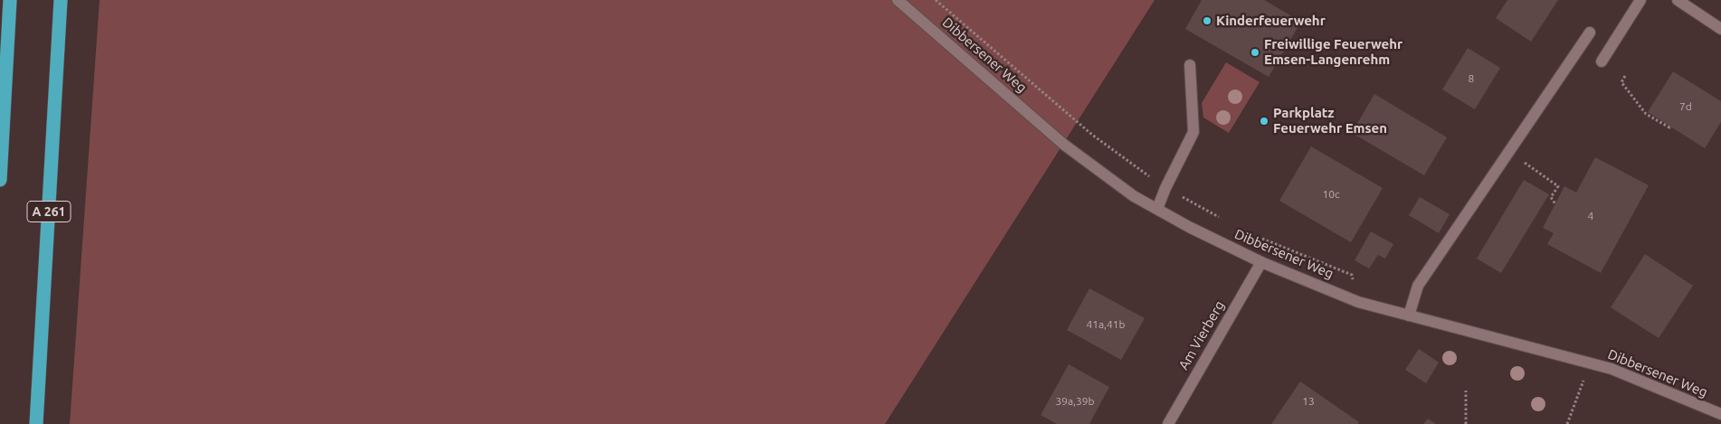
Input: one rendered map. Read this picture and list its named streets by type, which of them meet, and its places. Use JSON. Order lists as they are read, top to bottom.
{
  "streets": {
    "highway": ["A 261"],
    "street": ["Dibbersener Weg", "Am Vierberg"]
  },
  "crossings": [
    ["Dibbersener Weg", "Am Vierberg"]
  ],
  "places": ["Kinderfeuerwehr", "Freiwillige Feuerwehr Emsen-Langenrehm", "Parkplatz Feuerwehr Emsen"],
  "house_numbers": [
    "8",
    "7d",
    "10c",
    "4",
    "41a,41b",
    "39a,39b",
    "13"
  ]
}
